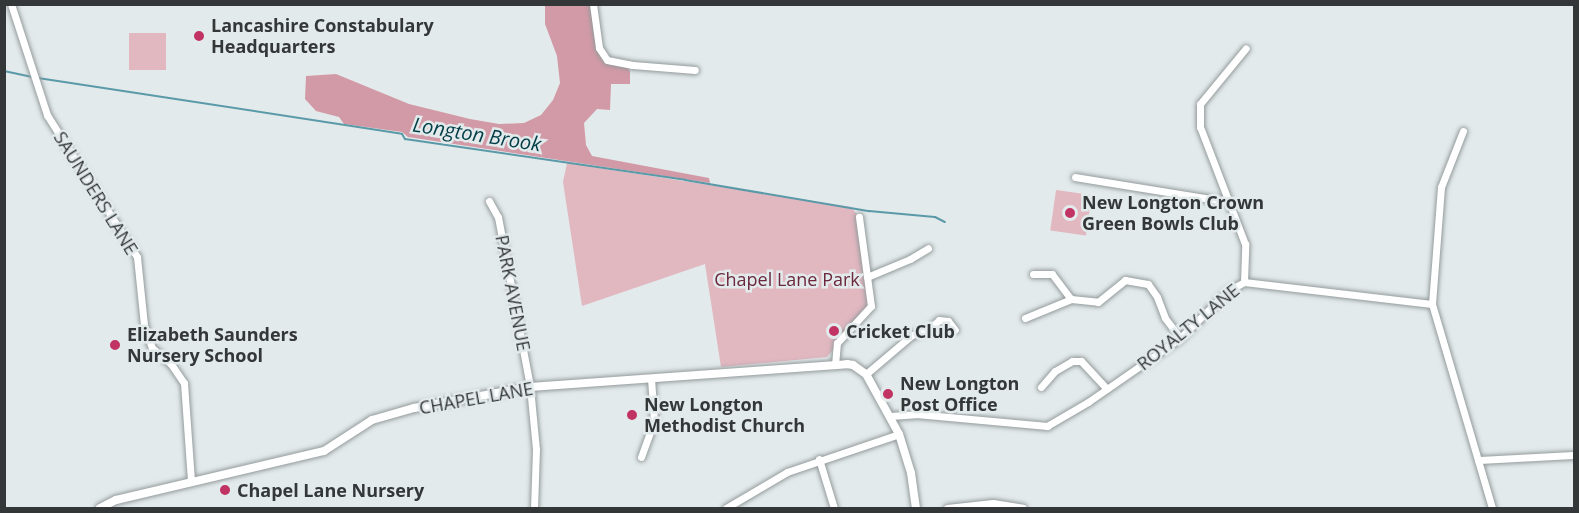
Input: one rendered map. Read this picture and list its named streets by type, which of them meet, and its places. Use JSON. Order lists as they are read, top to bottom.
{
  "streets": {
    "street": [
      "SAUNDERS LANE",
      "PARK AVENUE",
      "ROYALTY LANE",
      "CHAPEL LANE"
    ]
  },
  "crossings": [
    ["SAUNDERS LANE", "CHAPEL LANE"],
    ["PARK AVENUE", "CHAPEL LANE"]
  ],
  "water": ["Longton Brook"],
  "parks": ["Chapel Lane Park"],
  "places": [
    "Lancashire Constabulary Headquarters",
    "New Longton Crown Green Bowls Club",
    "Cricket Club",
    "Elizabeth Saunders Nursery School",
    "New Longton Post Office",
    "New Longton Methodist Church",
    "Chapel Lane Nursery"
  ]
}
